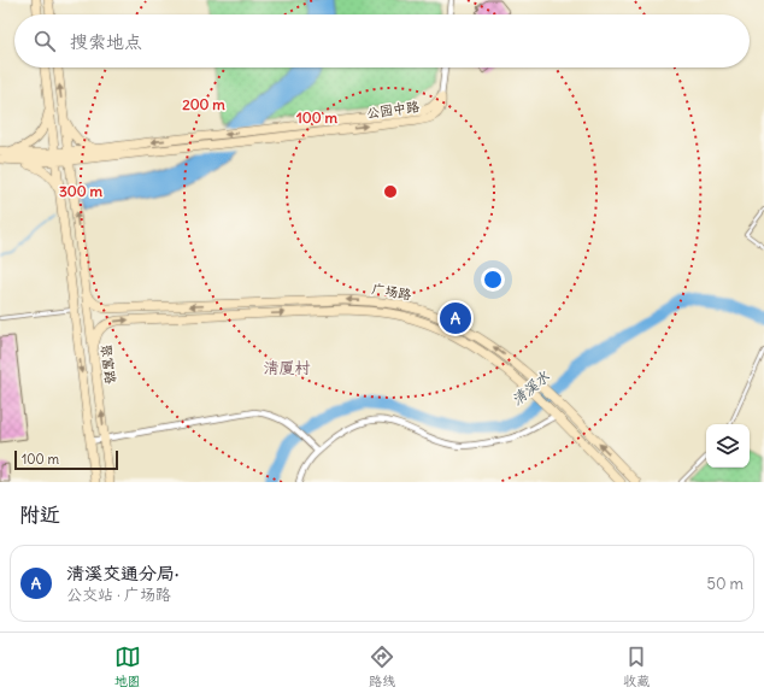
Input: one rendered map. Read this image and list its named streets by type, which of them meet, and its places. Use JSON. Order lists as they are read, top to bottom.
{
  "streets": {
    "street": ["公园中路", "广场路", "聚富路"]
  },
  "crossings": [
    ["公园中路", "聚富路"],
    ["广场路", "聚富路"]
  ],
  "districts": ["清厦村"],
  "water": ["清溪水"],
  "scale_bar": "100 m",
  "page": {
    "search": "搜索地点",
    "pins": "A",
    "scale": "100 m",
    "heading": "附近",
    "list": [
      {
        "mark": "A",
        "name": "清溪交通分局·",
        "note": "公交站 · 广场路",
        "value": "50 m"
      }
    ],
    "nav": ["地图", "路线", "收藏"]
  },
  "rings": ["200 m", "100 m", "300 m"]
}
